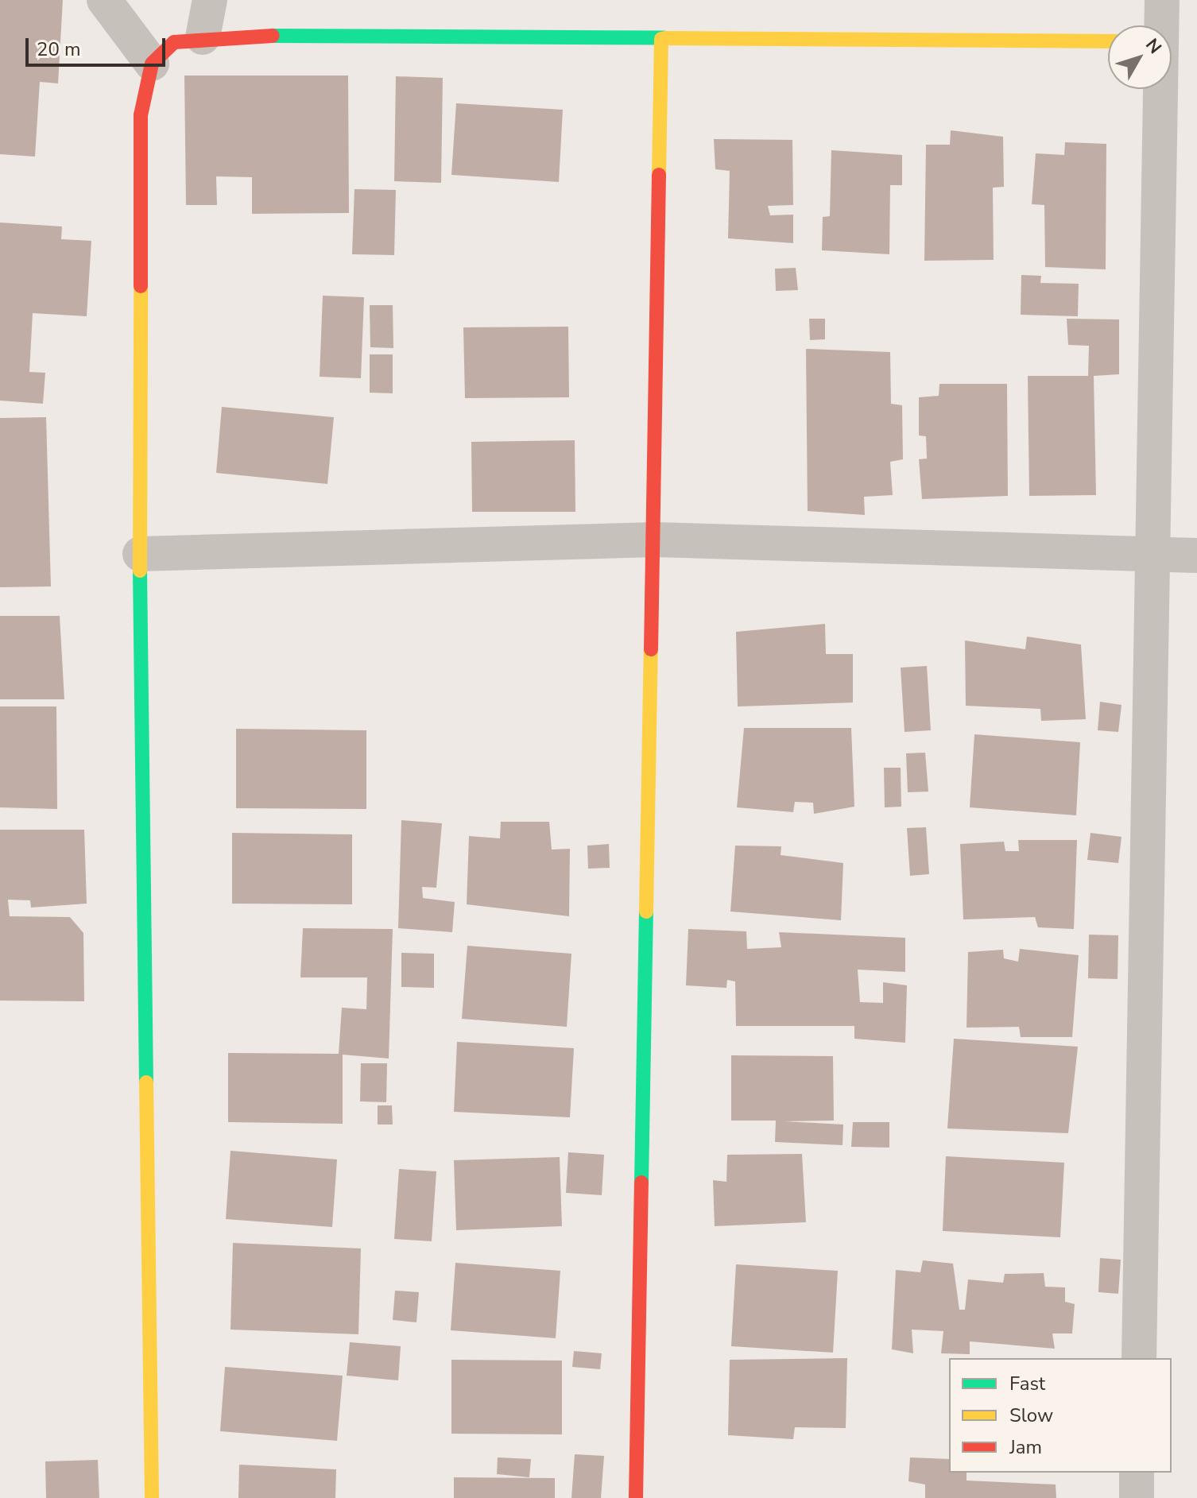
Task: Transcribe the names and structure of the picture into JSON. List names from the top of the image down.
{
  "legend": ["Fast", "Slow", "Jam"],
  "scale_bar": "20 m",
  "north": "top right"
}
